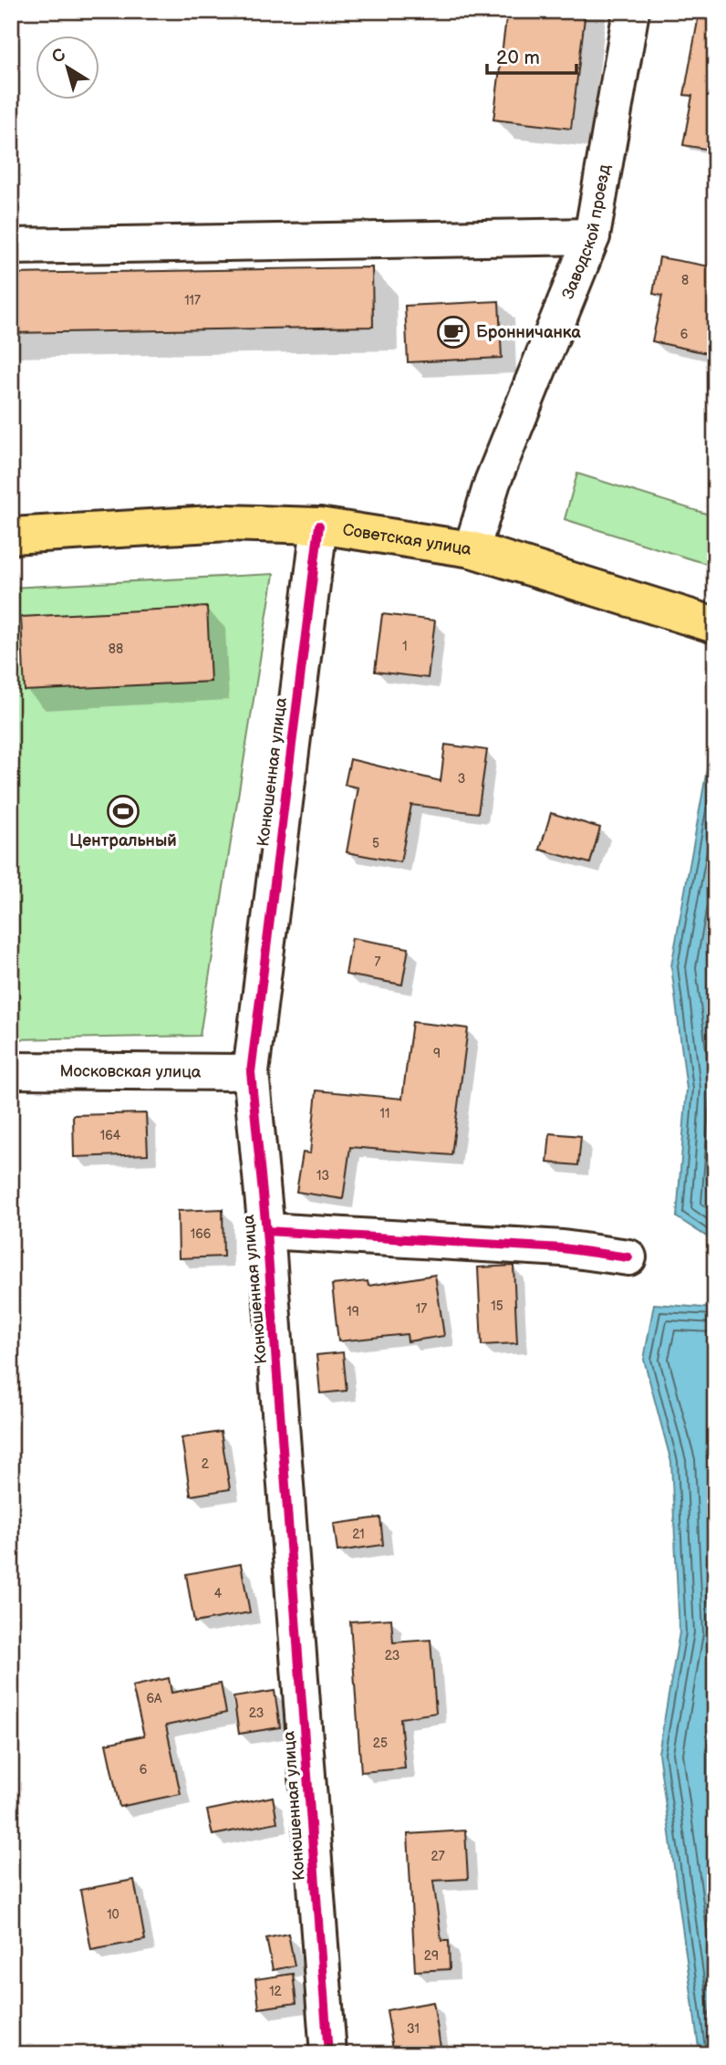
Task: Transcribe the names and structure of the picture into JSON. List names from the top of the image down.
{
  "streets": {
    "main road": ["Советская улица"],
    "street": ["Заводской проезд", "Конюшенная улица", "Московская улица"]
  },
  "crossings": [
    ["Заводской проезд", "Советская улица"],
    ["Советская улица", "Конюшенная улица"],
    ["Конюшенная улица", "Московская улица"]
  ],
  "places": {
    "cafe": ["Бронничанка"],
    "sports": ["Центральный"]
  },
  "house_numbers": [
    "8",
    "117",
    "6",
    "1",
    "88",
    "3",
    "5",
    "7",
    "9",
    "11",
    "164",
    "13",
    "166",
    "15",
    "17",
    "19",
    "2",
    "21",
    "4",
    "23",
    "6А",
    "23",
    "25",
    "6",
    "27",
    "10",
    "29",
    "12",
    "31"
  ],
  "scale_bar": "20 m",
  "north": "top left"
}
